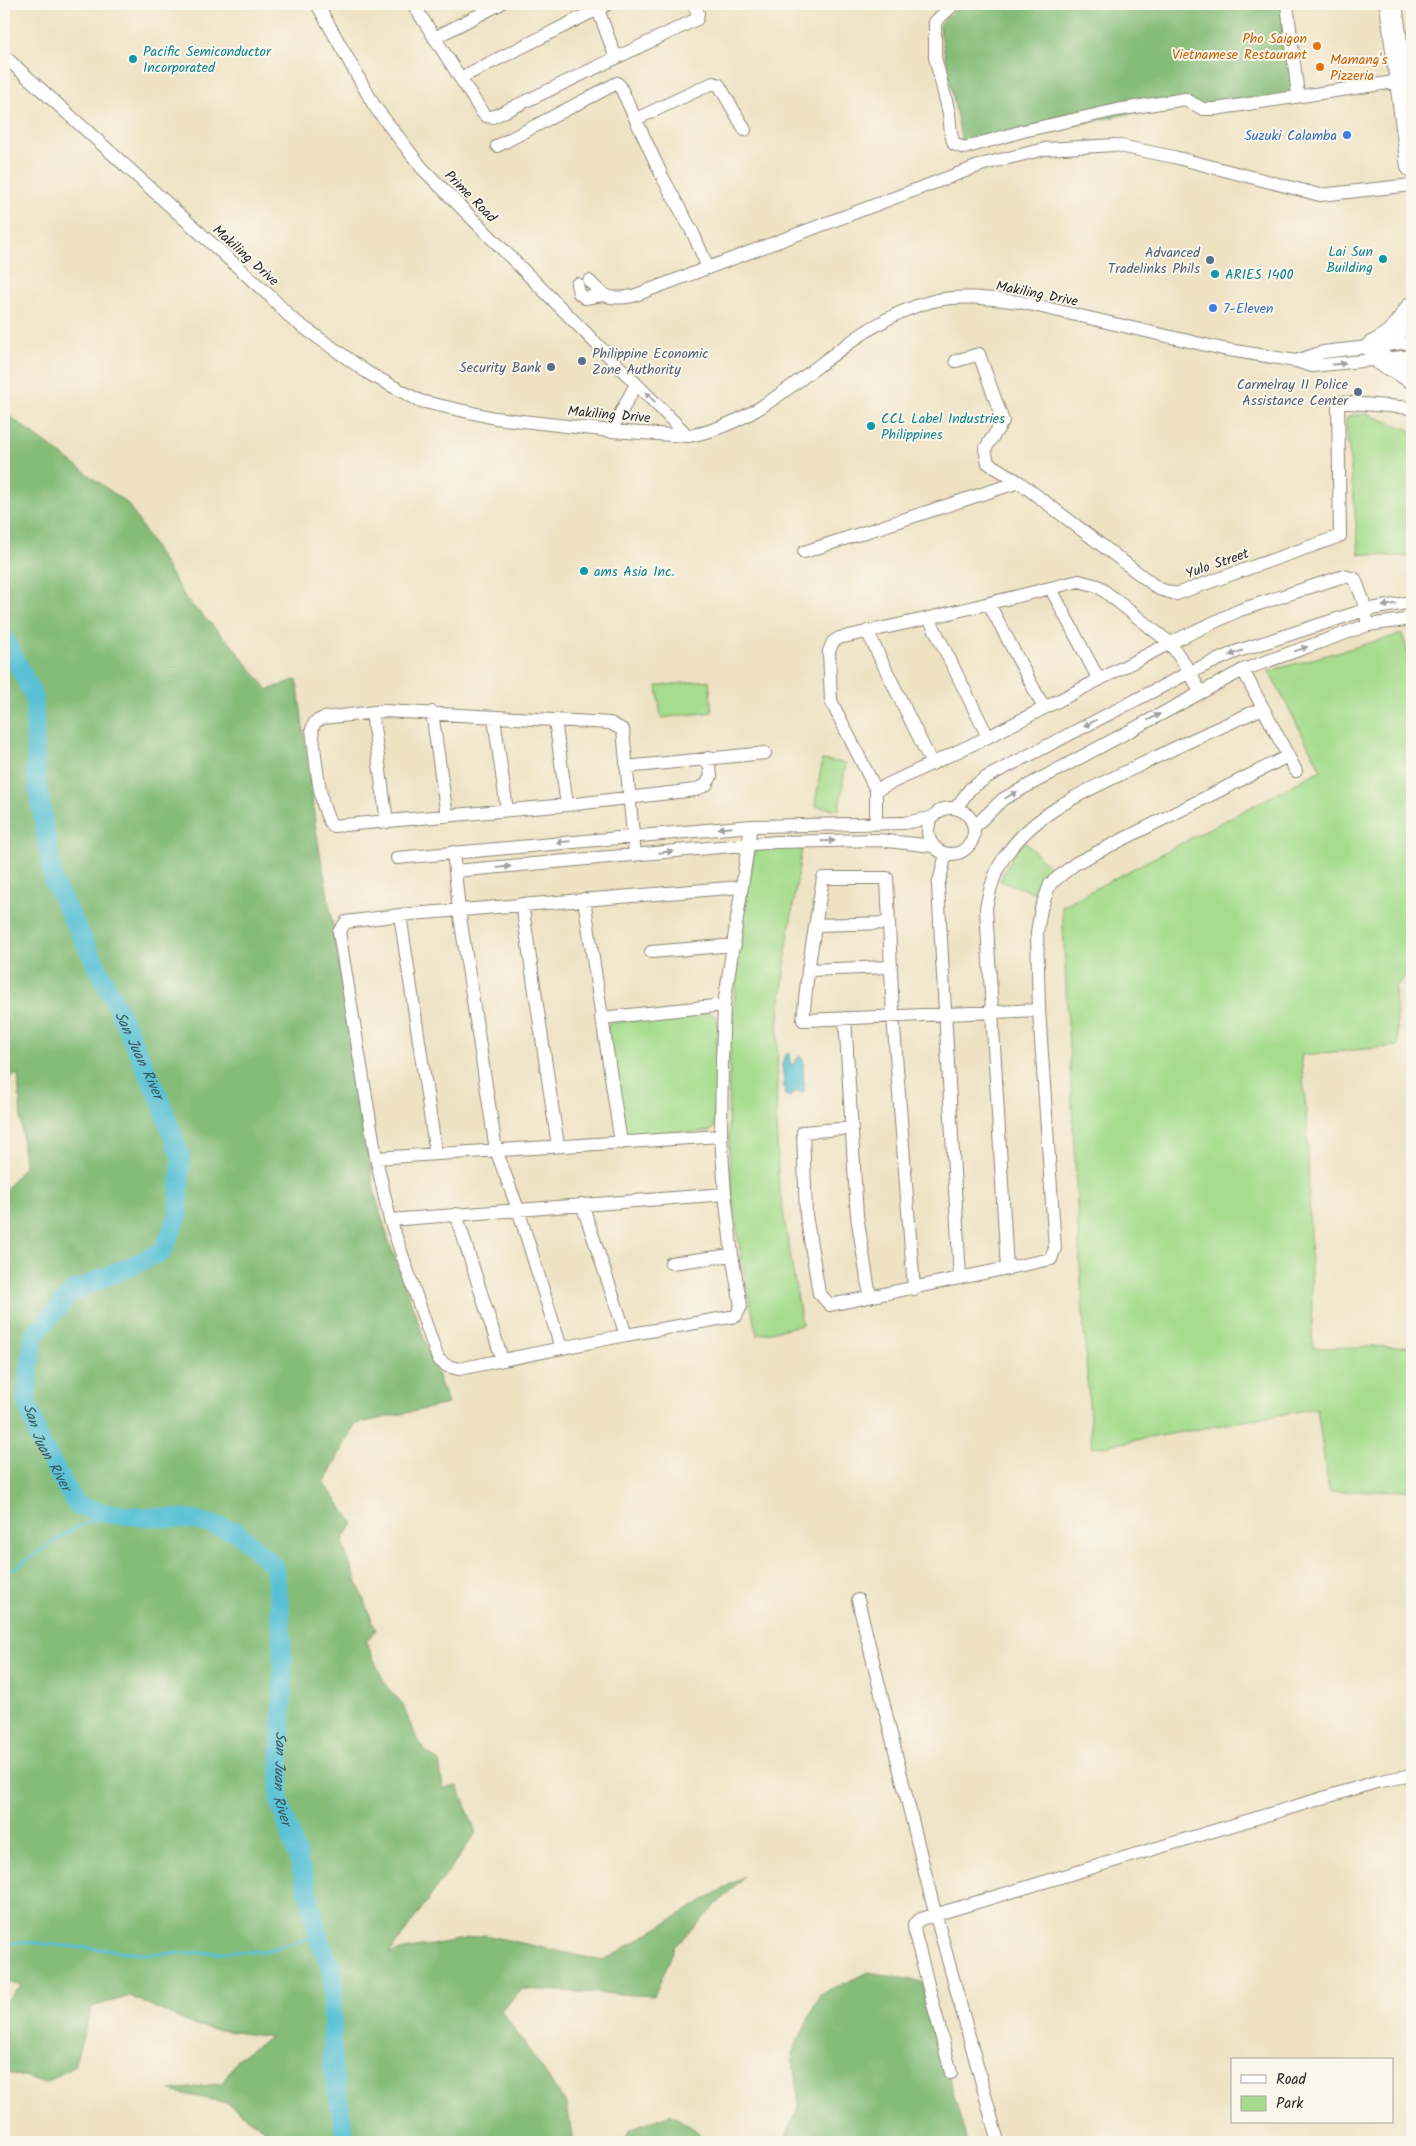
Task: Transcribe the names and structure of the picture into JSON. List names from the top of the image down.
{
  "streets": {
    "street": ["Prime Road", "Makiling Drive", "Yulo Street"]
  },
  "crossings": [
    ["Prime Road", "Makiling Drive"]
  ],
  "water": ["San Juan River"],
  "places": [
    "Pho Saigon Vietnamese Restaurant",
    "Pacific Semiconductor Incorporated",
    "Mamang's Pizzeria",
    "Suzuki Calamba",
    "Lai Sun Building",
    "Advanced Tradelinks Phils",
    "ARIES 1400",
    "7-Eleven",
    "Philippine Economic Zone Authority",
    "Security Bank",
    "Carmelray II Police Assistance Center",
    "CCL Label Industries Philippines",
    "ams Asia Inc."
  ],
  "legend": ["Road", "Park"]
}
